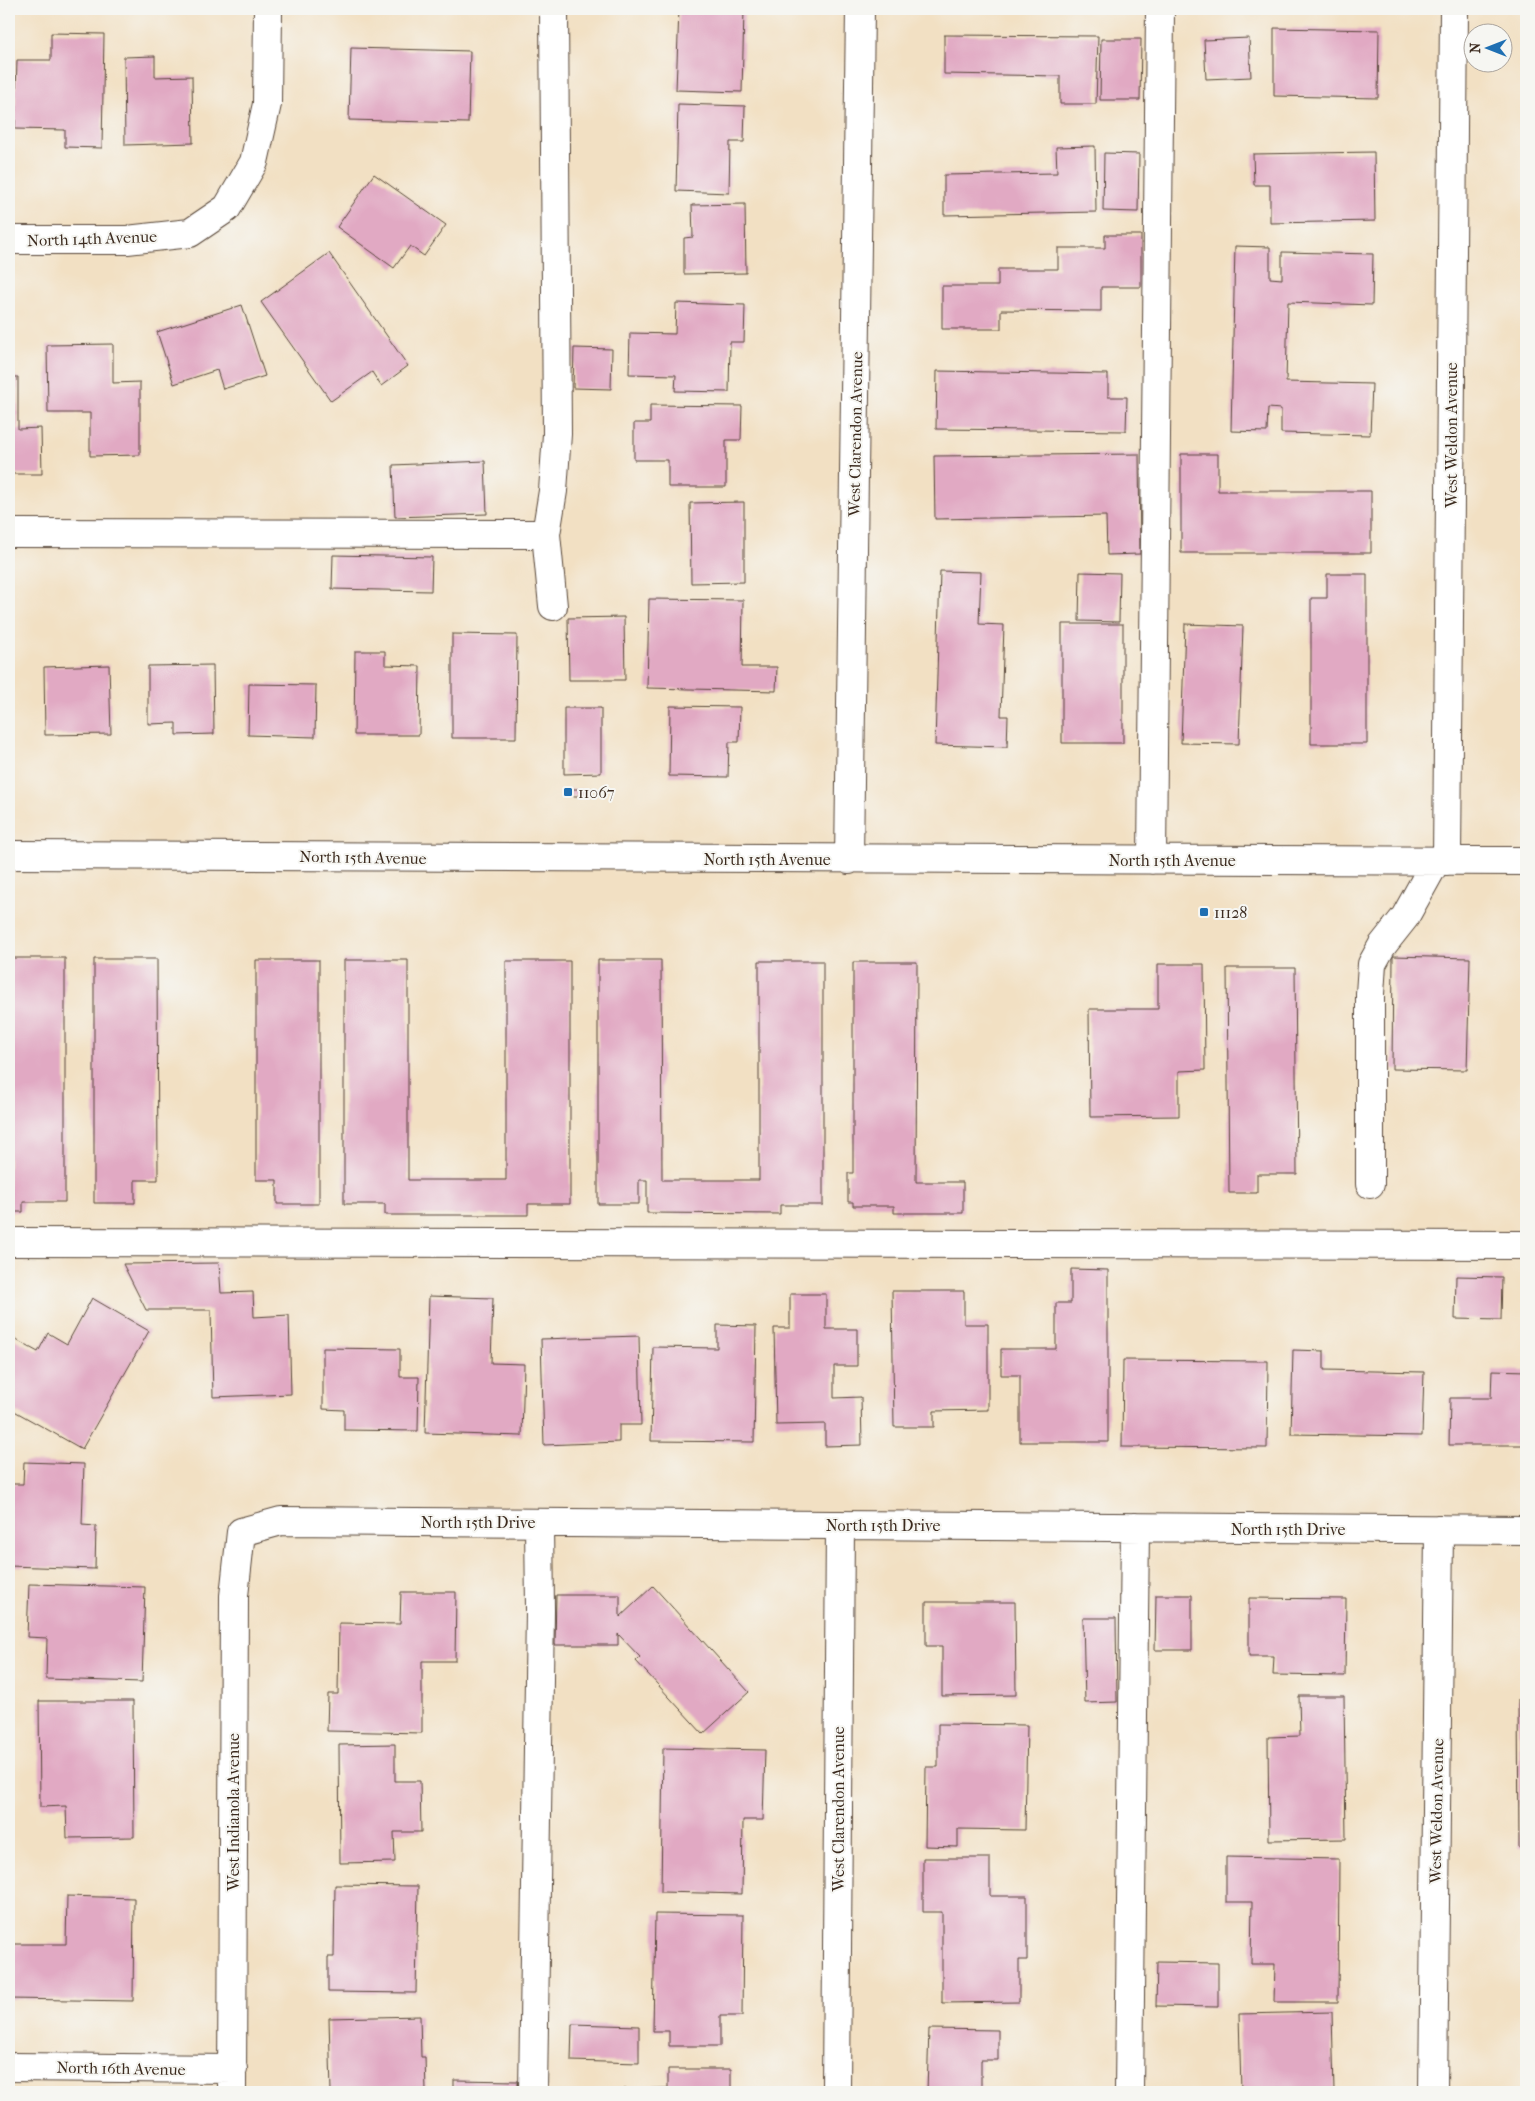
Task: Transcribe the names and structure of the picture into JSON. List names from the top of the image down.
{
  "streets": {
    "street": [
      "North 14th Avenue",
      "West Clarendon Avenue",
      "West Weldon Avenue",
      "North 15th Avenue",
      "North 15th Drive",
      "West Indianola Avenue",
      "North 16th Avenue"
    ]
  },
  "crossings": [
    ["West Clarendon Avenue", "North 15th Avenue"],
    ["West Clarendon Avenue", "North 15th Drive"],
    ["West Weldon Avenue", "North 15th Avenue"],
    ["West Weldon Avenue", "North 15th Drive"],
    ["North 15th Drive", "West Indianola Avenue"],
    ["West Indianola Avenue", "North 16th Avenue"]
  ],
  "places": {
    "transit": ["11067", "11128"]
  },
  "north": "left"
}
